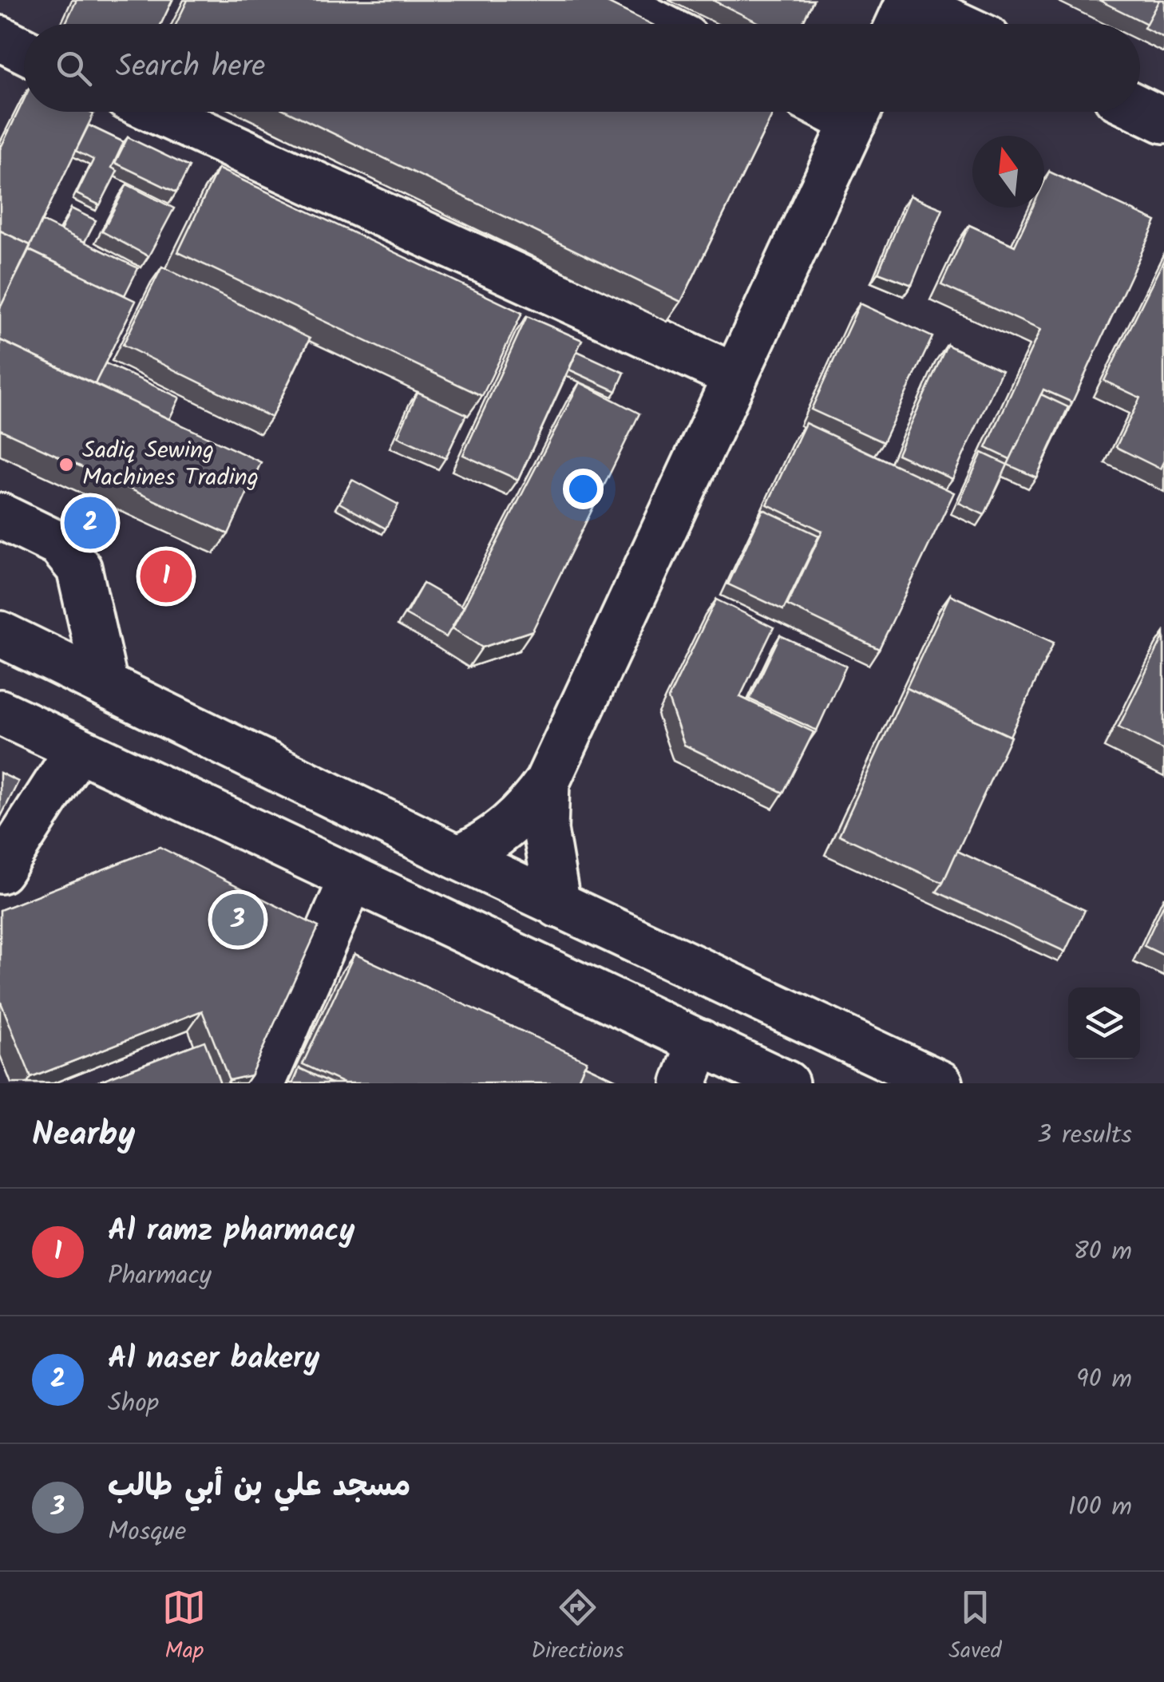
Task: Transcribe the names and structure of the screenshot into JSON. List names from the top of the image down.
{
  "places": ["Sadiq Sewing Machines Trading"],
  "north": "top",
  "page": {
    "search": "Search here",
    "pins": ["2", "1", "3"],
    "heading": ["Nearby", "3 results"],
    "list": [
      {
        "mark": "1",
        "name": "Al ramz pharmacy",
        "note": "Pharmacy",
        "value": "80 m"
      },
      {
        "mark": "2",
        "name": "Al naser bakery",
        "note": "Shop",
        "value": "90 m"
      },
      {
        "mark": "3",
        "name": "مسجد علي بن أبي طالب",
        "note": "Mosque",
        "value": "100 m"
      }
    ],
    "nav": ["Map", "Directions", "Saved"]
  }
}
